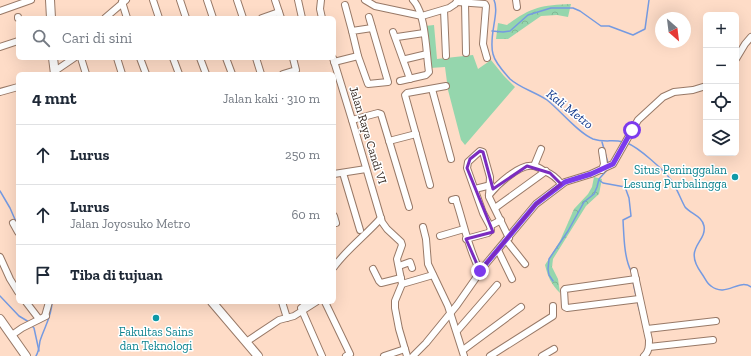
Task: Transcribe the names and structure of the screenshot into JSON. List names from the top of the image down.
{
  "streets": {
    "street": ["Jalan Raya Candi VI"]
  },
  "water": ["Kali Metro"],
  "places": ["Situs Peninggalan Lesung Purbalingga", "Fakultas Sains dan Teknologi"],
  "north": "bottom right",
  "page": {
    "map_buttons": ["+", "−"],
    "search": "Cari di sini",
    "heading": ["4 mnt", "Jalan kaki · 310 m"],
    "list": [
      ["Lurus", "250 m"],
      ["Lurus", "Jalan Joyosuko Metro", "60 m"],
      "Tiba di tujuan"
    ]
  }
}
